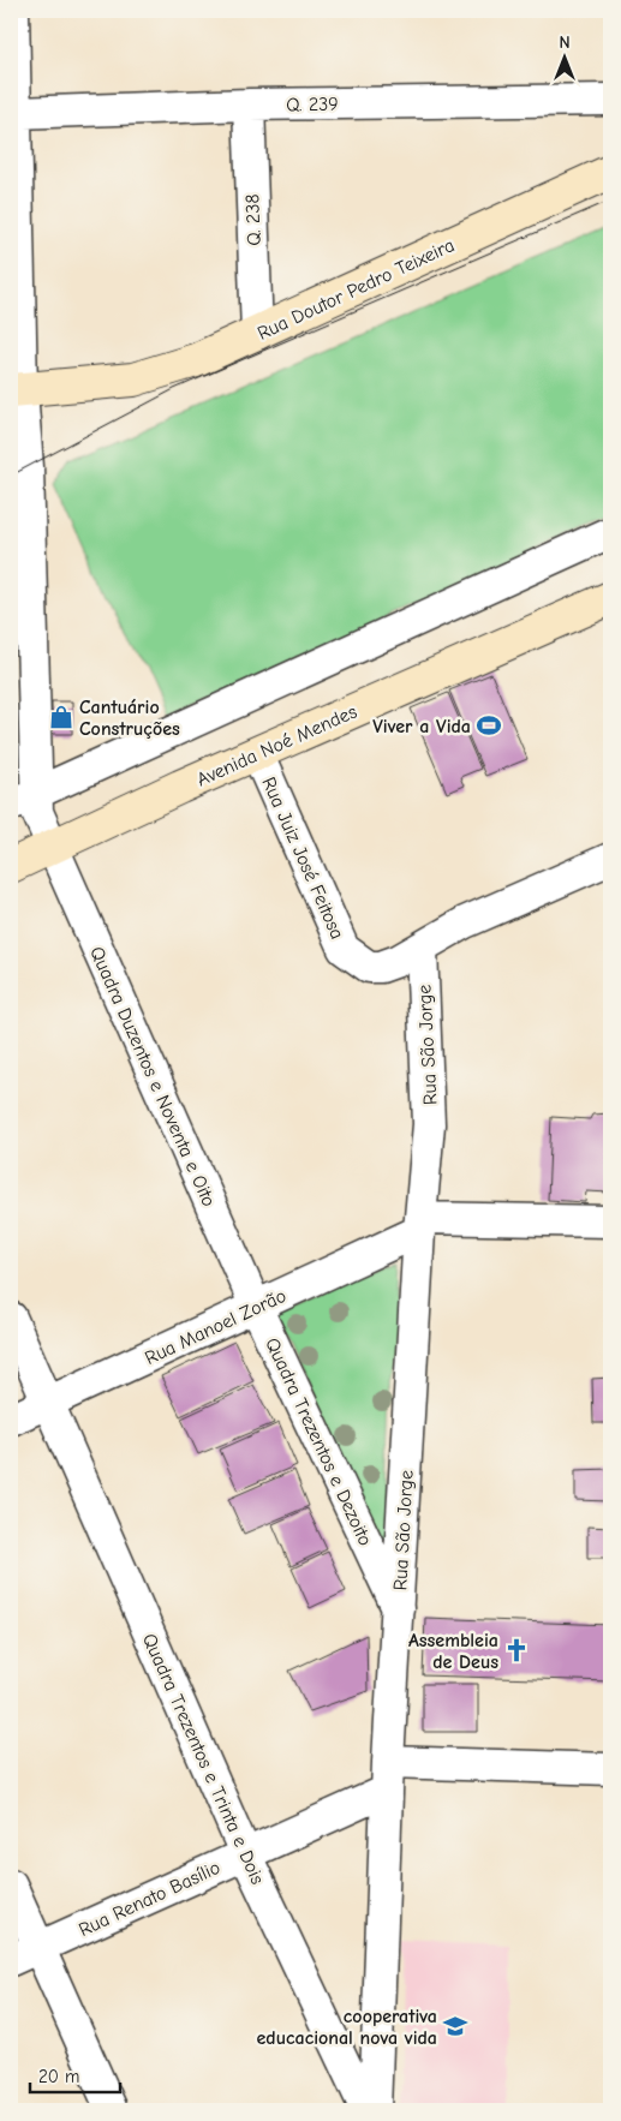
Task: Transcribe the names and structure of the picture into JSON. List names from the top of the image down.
{
  "streets": {
    "main road": ["Rua Doutor Pedro Teixeira", "Avenida Noé Mendes"],
    "street": [
      "Q. 239",
      "Q. 238",
      "Rua Juiz José Feitosa",
      "Rua São Jorge",
      "Quadra Duzentos e Noventa e Oito",
      "Rua Manoel Zorão",
      "Quadra Trezentos e Dezoito",
      "Quadra Trezentos e Trinta e Dois",
      "Rua Renato Basílio"
    ]
  },
  "crossings": [
    ["Q. 239", "Q. 238"],
    ["Q. 239", "Quadra Duzentos e Noventa e Oito"],
    ["Q. 238", "Rua Doutor Pedro Teixeira"],
    ["Rua Doutor Pedro Teixeira", "Quadra Duzentos e Noventa e Oito"],
    ["Avenida Noé Mendes", "Rua Juiz José Feitosa"],
    ["Avenida Noé Mendes", "Quadra Duzentos e Noventa e Oito"],
    ["Rua Juiz José Feitosa", "Rua São Jorge"],
    ["Rua São Jorge", "Rua Manoel Zorão"],
    ["Rua São Jorge", "Quadra Trezentos e Dezoito"],
    ["Rua São Jorge", "Rua Renato Basílio"],
    ["Quadra Duzentos e Noventa e Oito", "Rua Manoel Zorão"],
    ["Quadra Duzentos e Noventa e Oito", "Quadra Trezentos e Dezoito"],
    ["Rua Manoel Zorão", "Quadra Trezentos e Dezoito"],
    ["Rua Manoel Zorão", "Quadra Trezentos e Trinta e Dois"],
    ["Quadra Trezentos e Trinta e Dois", "Rua Renato Basílio"]
  ],
  "places": {
    "shop": ["Cantuário Construções"],
    "sports": ["Viver a Vida"],
    "church": ["Assembleia de Deus"],
    "school or university": ["cooperativa educacional nova vida"]
  },
  "scale_bar": "20 m",
  "north": "top"
}
